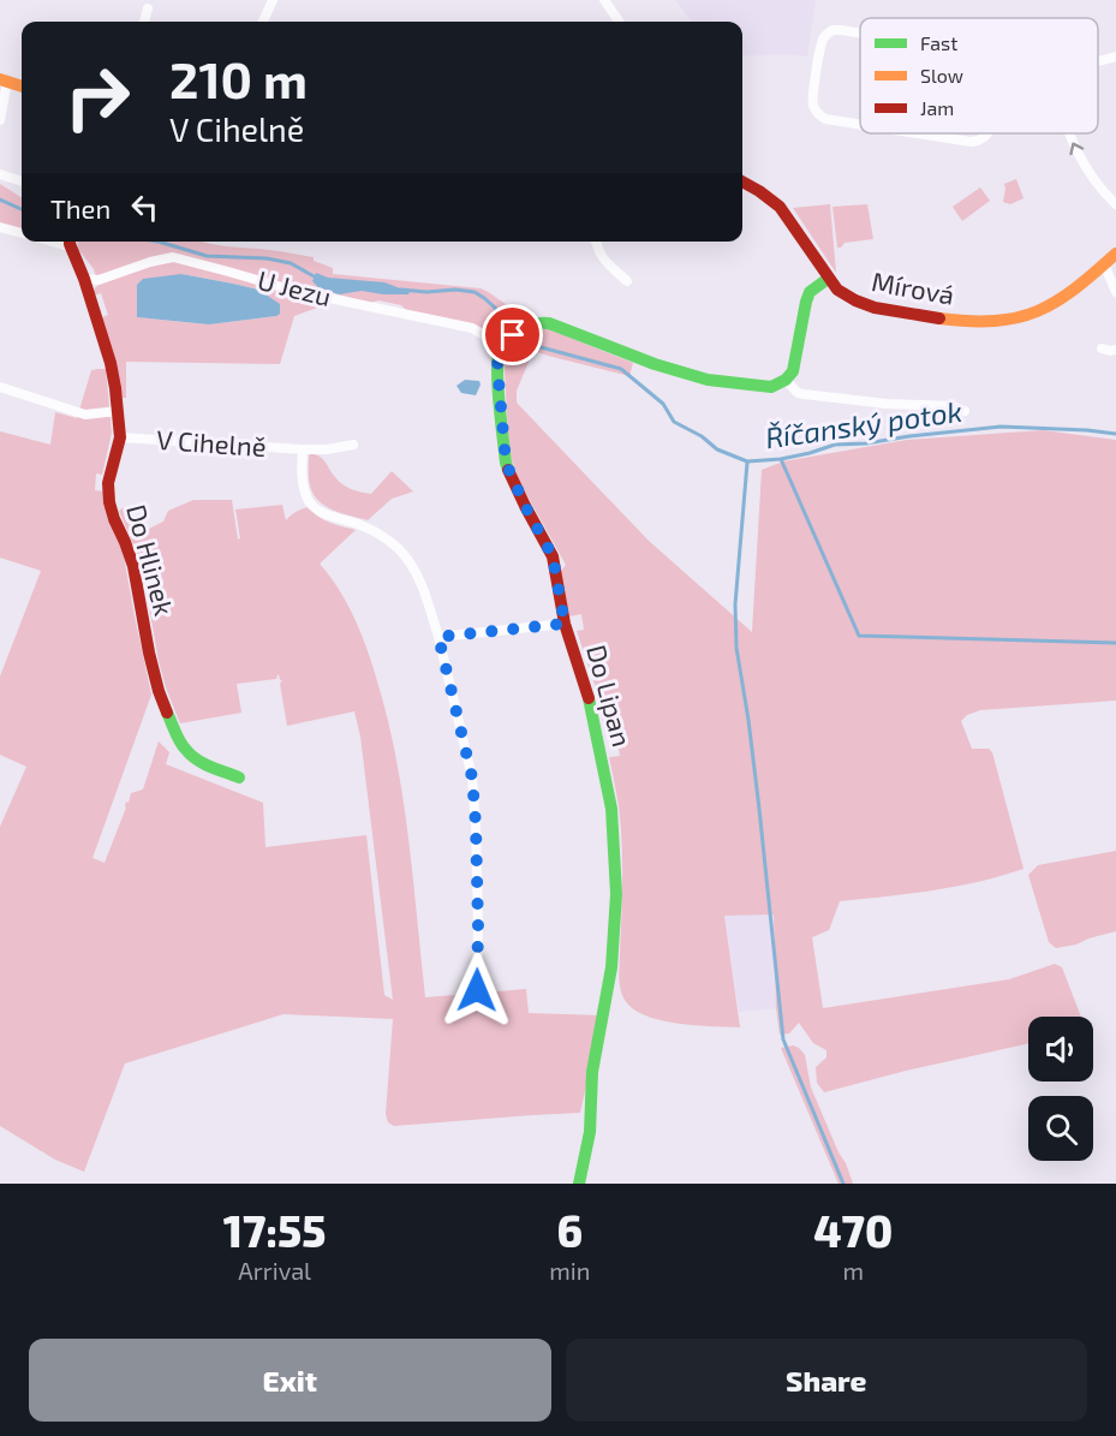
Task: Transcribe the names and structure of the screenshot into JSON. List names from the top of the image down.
{
  "streets": {
    "street": [
      "U Jezu",
      "Mírová",
      "V Cihelně",
      "Do Hlinek",
      "Do Lipan"
    ]
  },
  "crossings": [
    ["U Jezu", "Do Hlinek"],
    ["U Jezu", "Do Lipan"],
    ["V Cihelně", "Do Hlinek"]
  ],
  "water": ["Říčanský potok"],
  "legend": ["Fast", "Slow", "Jam"],
  "page": {
    "turn": ["210 m", "V Cihelně"],
    "then": "Then",
    "eta": [
      "17:55",
      "Arrival",
      "6",
      "min",
      "470",
      "m"
    ],
    "buttons": ["Exit", "Share"]
  }
}
